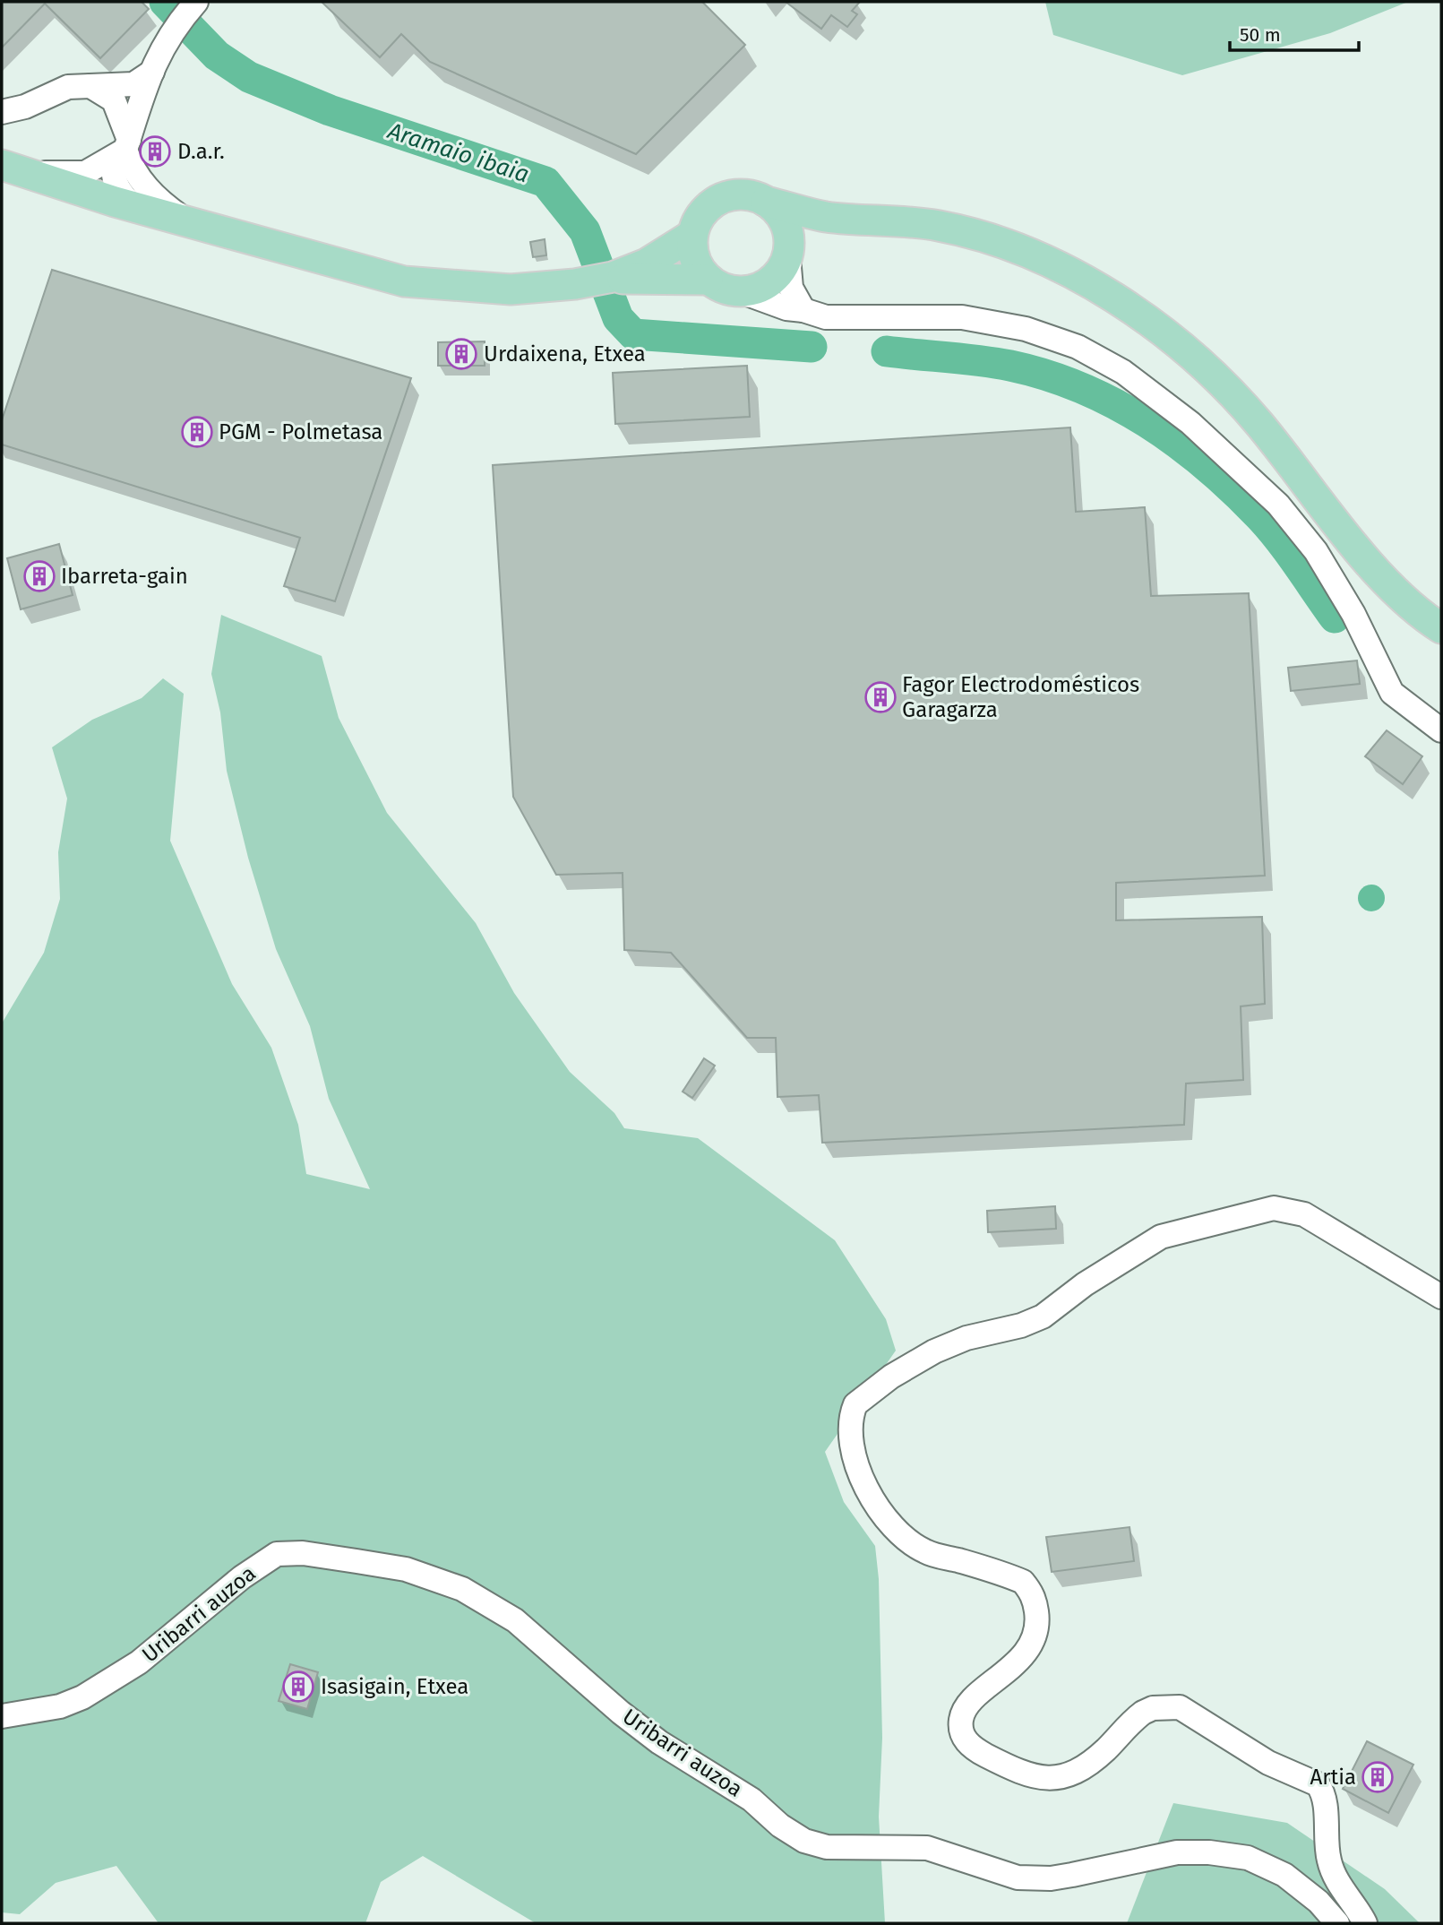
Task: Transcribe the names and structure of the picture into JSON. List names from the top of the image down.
{
  "streets": {
    "street": ["Uribarri auzoa"]
  },
  "water": ["Aramaio ibaia"],
  "places": {
    "building": [
      "D.a.r.",
      "Urdaixena, Etxea",
      "PGM - Polmetasa",
      "Ibarreta-gain",
      "Fagor Electrodomésticos Garagarza",
      "Isasigain, Etxea",
      "Artia"
    ]
  },
  "scale_bar": "50 m"
}
